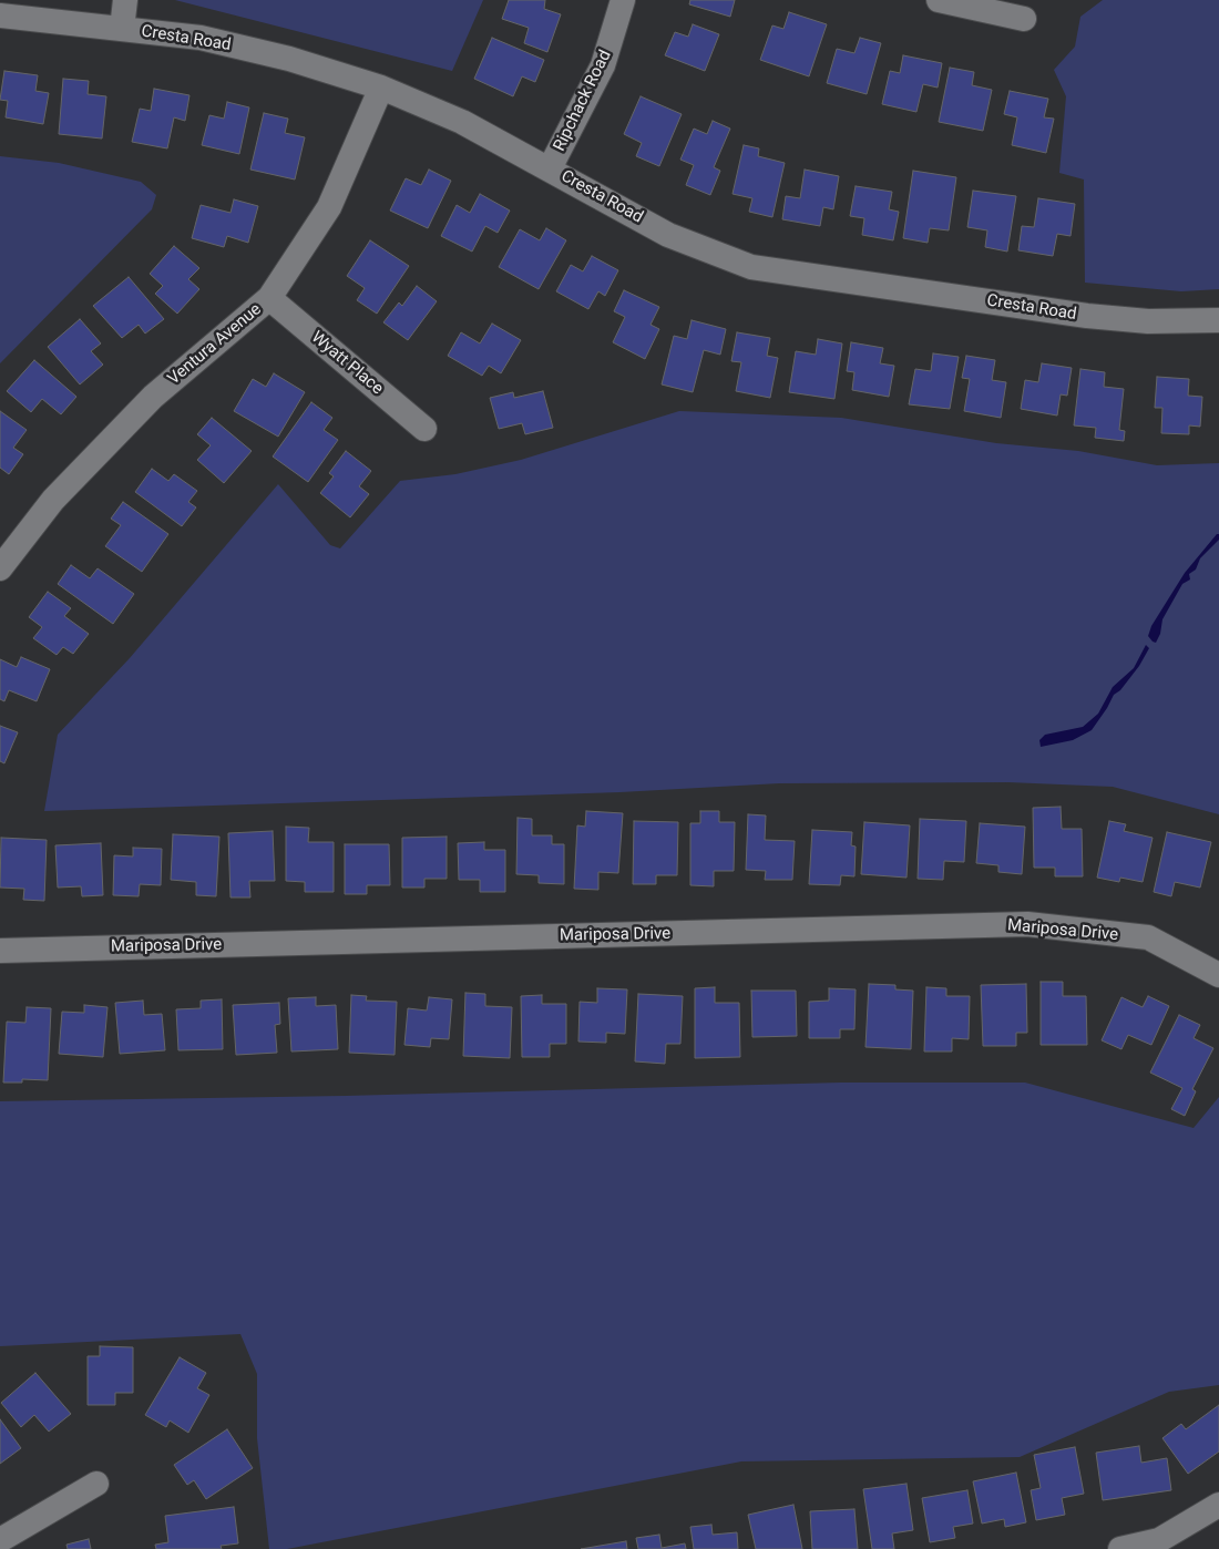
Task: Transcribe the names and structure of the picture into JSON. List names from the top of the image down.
{
  "streets": {
    "street": [
      "Cresta Road",
      "Ripchack Road",
      "Ventura Avenue",
      "Wyatt Place",
      "Mariposa Drive"
    ]
  },
  "crossings": [
    ["Cresta Road", "Ripchack Road"],
    ["Cresta Road", "Ventura Avenue"],
    ["Ventura Avenue", "Wyatt Place"]
  ]
}
